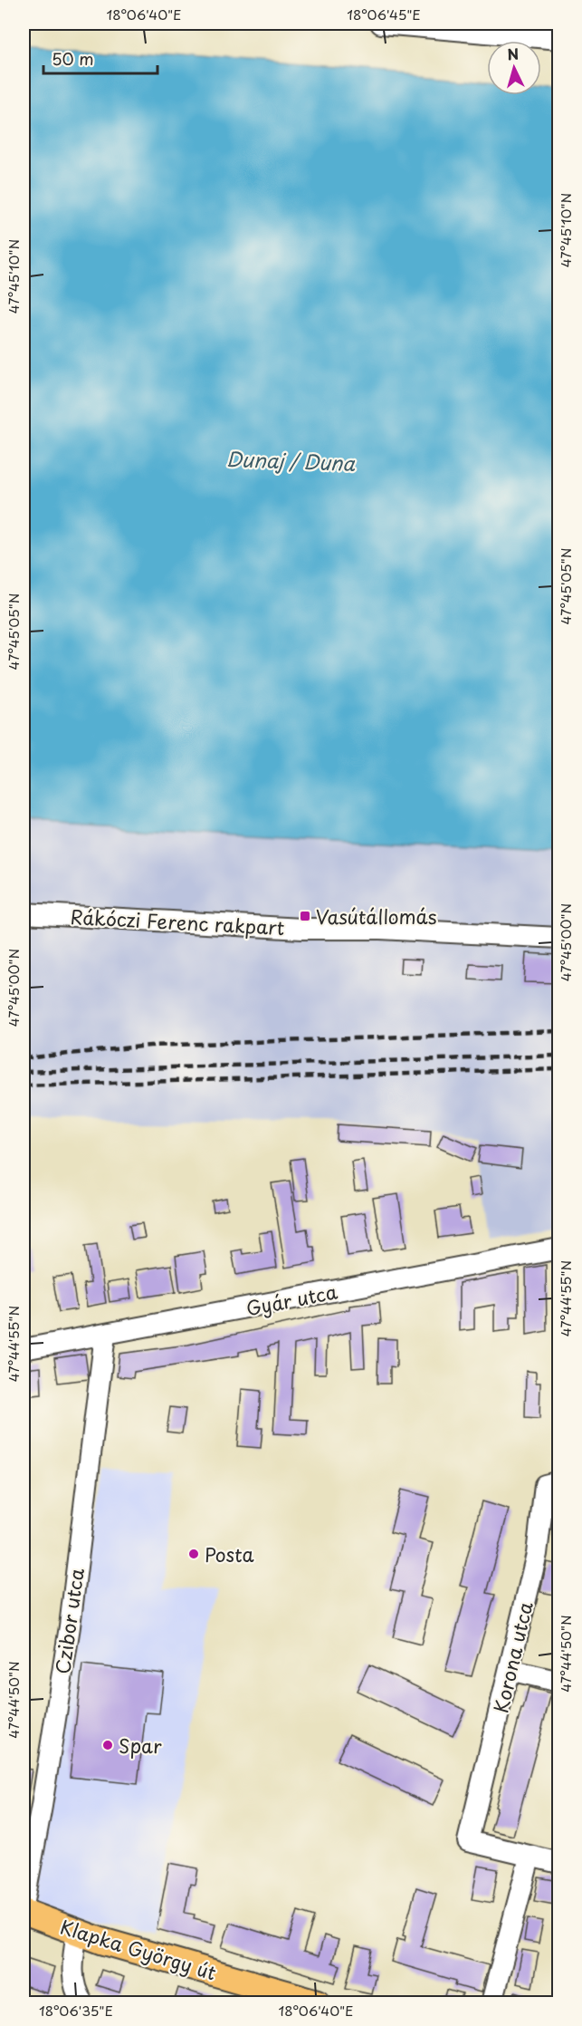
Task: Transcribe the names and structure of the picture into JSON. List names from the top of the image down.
{
  "streets": {
    "main road": ["Klapka György út"],
    "street": [
      "Rákóczi Ferenc rakpart",
      "Gyár utca",
      "Czibor utca",
      "Korona utca"
    ]
  },
  "crossings": [
    ["Gyár utca", "Czibor utca"]
  ],
  "water": ["Dunaj / Duna"],
  "places": {
    "transit": ["Vasútállomás"],
    "other": ["Posta", "Spar"]
  },
  "scale_bar": "50 m",
  "north": "top",
  "coordinates": [
    "18°06'40\"E",
    "18°06'45\"E",
    "47°45'10\"N",
    "47°45'05\"N",
    "47°45'00\"N",
    "47°44'55\"N",
    "47°44'50\"N",
    "18°06'35\"E"
  ]
}
